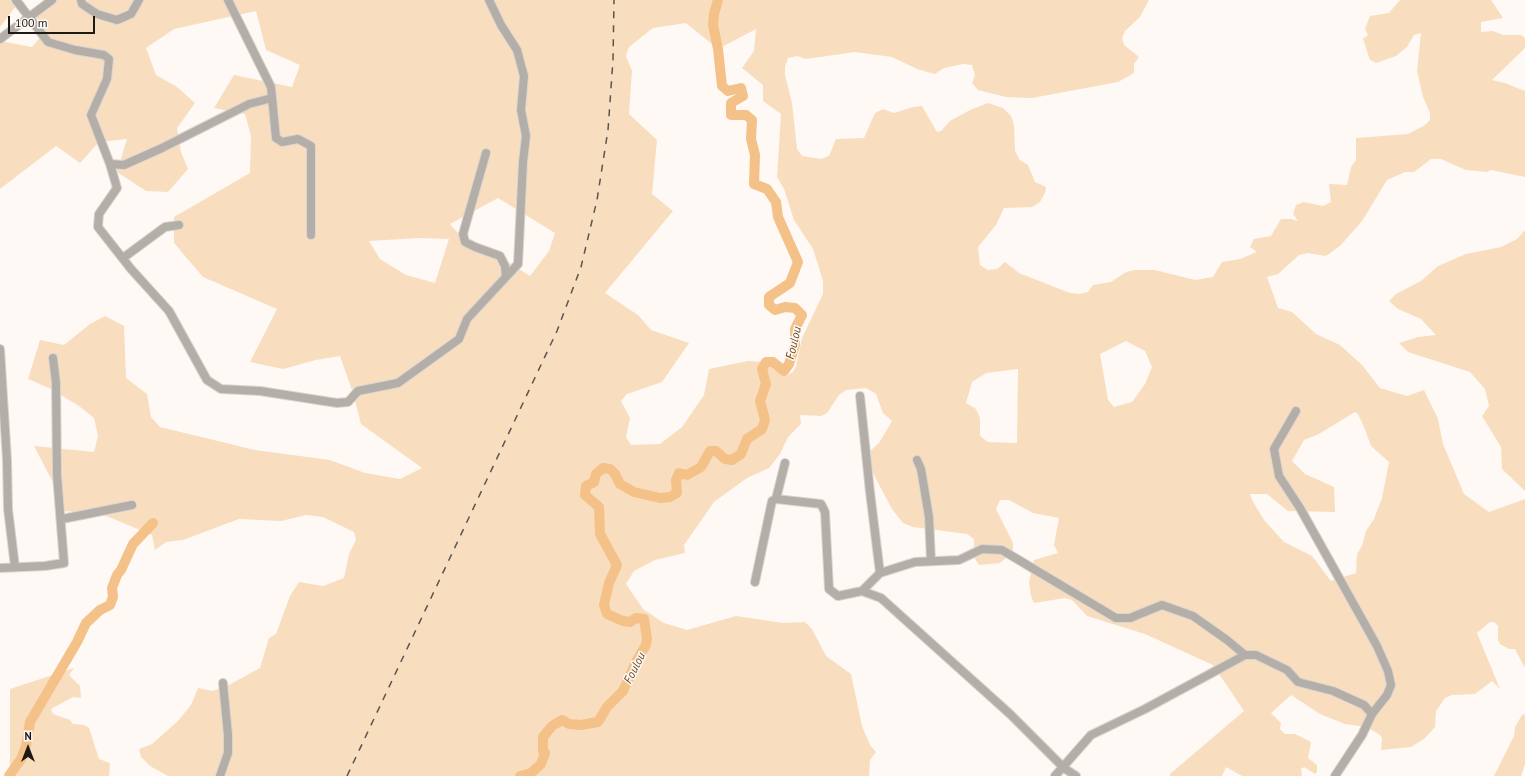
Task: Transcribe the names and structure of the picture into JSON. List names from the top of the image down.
{
  "water": ["Foulou"],
  "scale_bar": "100 m",
  "north": "top"
}
